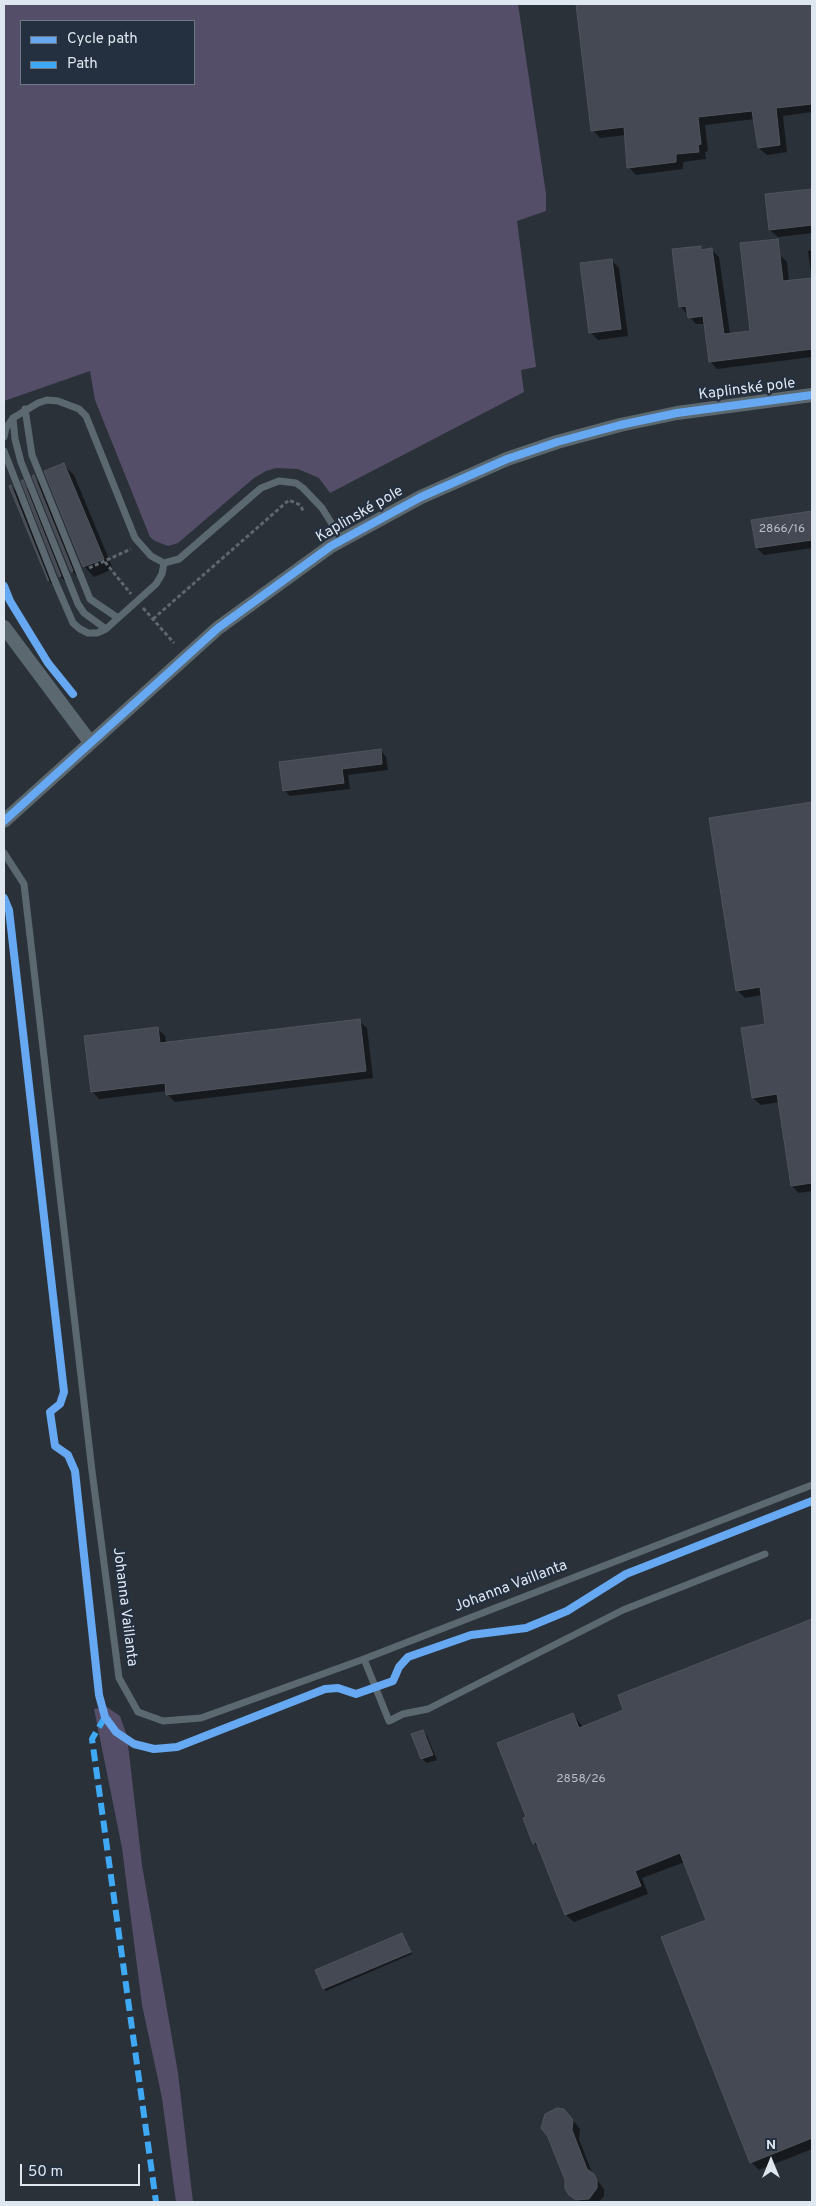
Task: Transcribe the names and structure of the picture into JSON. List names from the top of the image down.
{
  "streets": {
    "street": ["Kaplinské pole"],
    "lane": ["Johanna Vaillanta"]
  },
  "house_numbers": ["2866/16", "2858/26"],
  "legend": ["Cycle path", "Path"],
  "scale_bar": "50 m",
  "north": "top"
}
